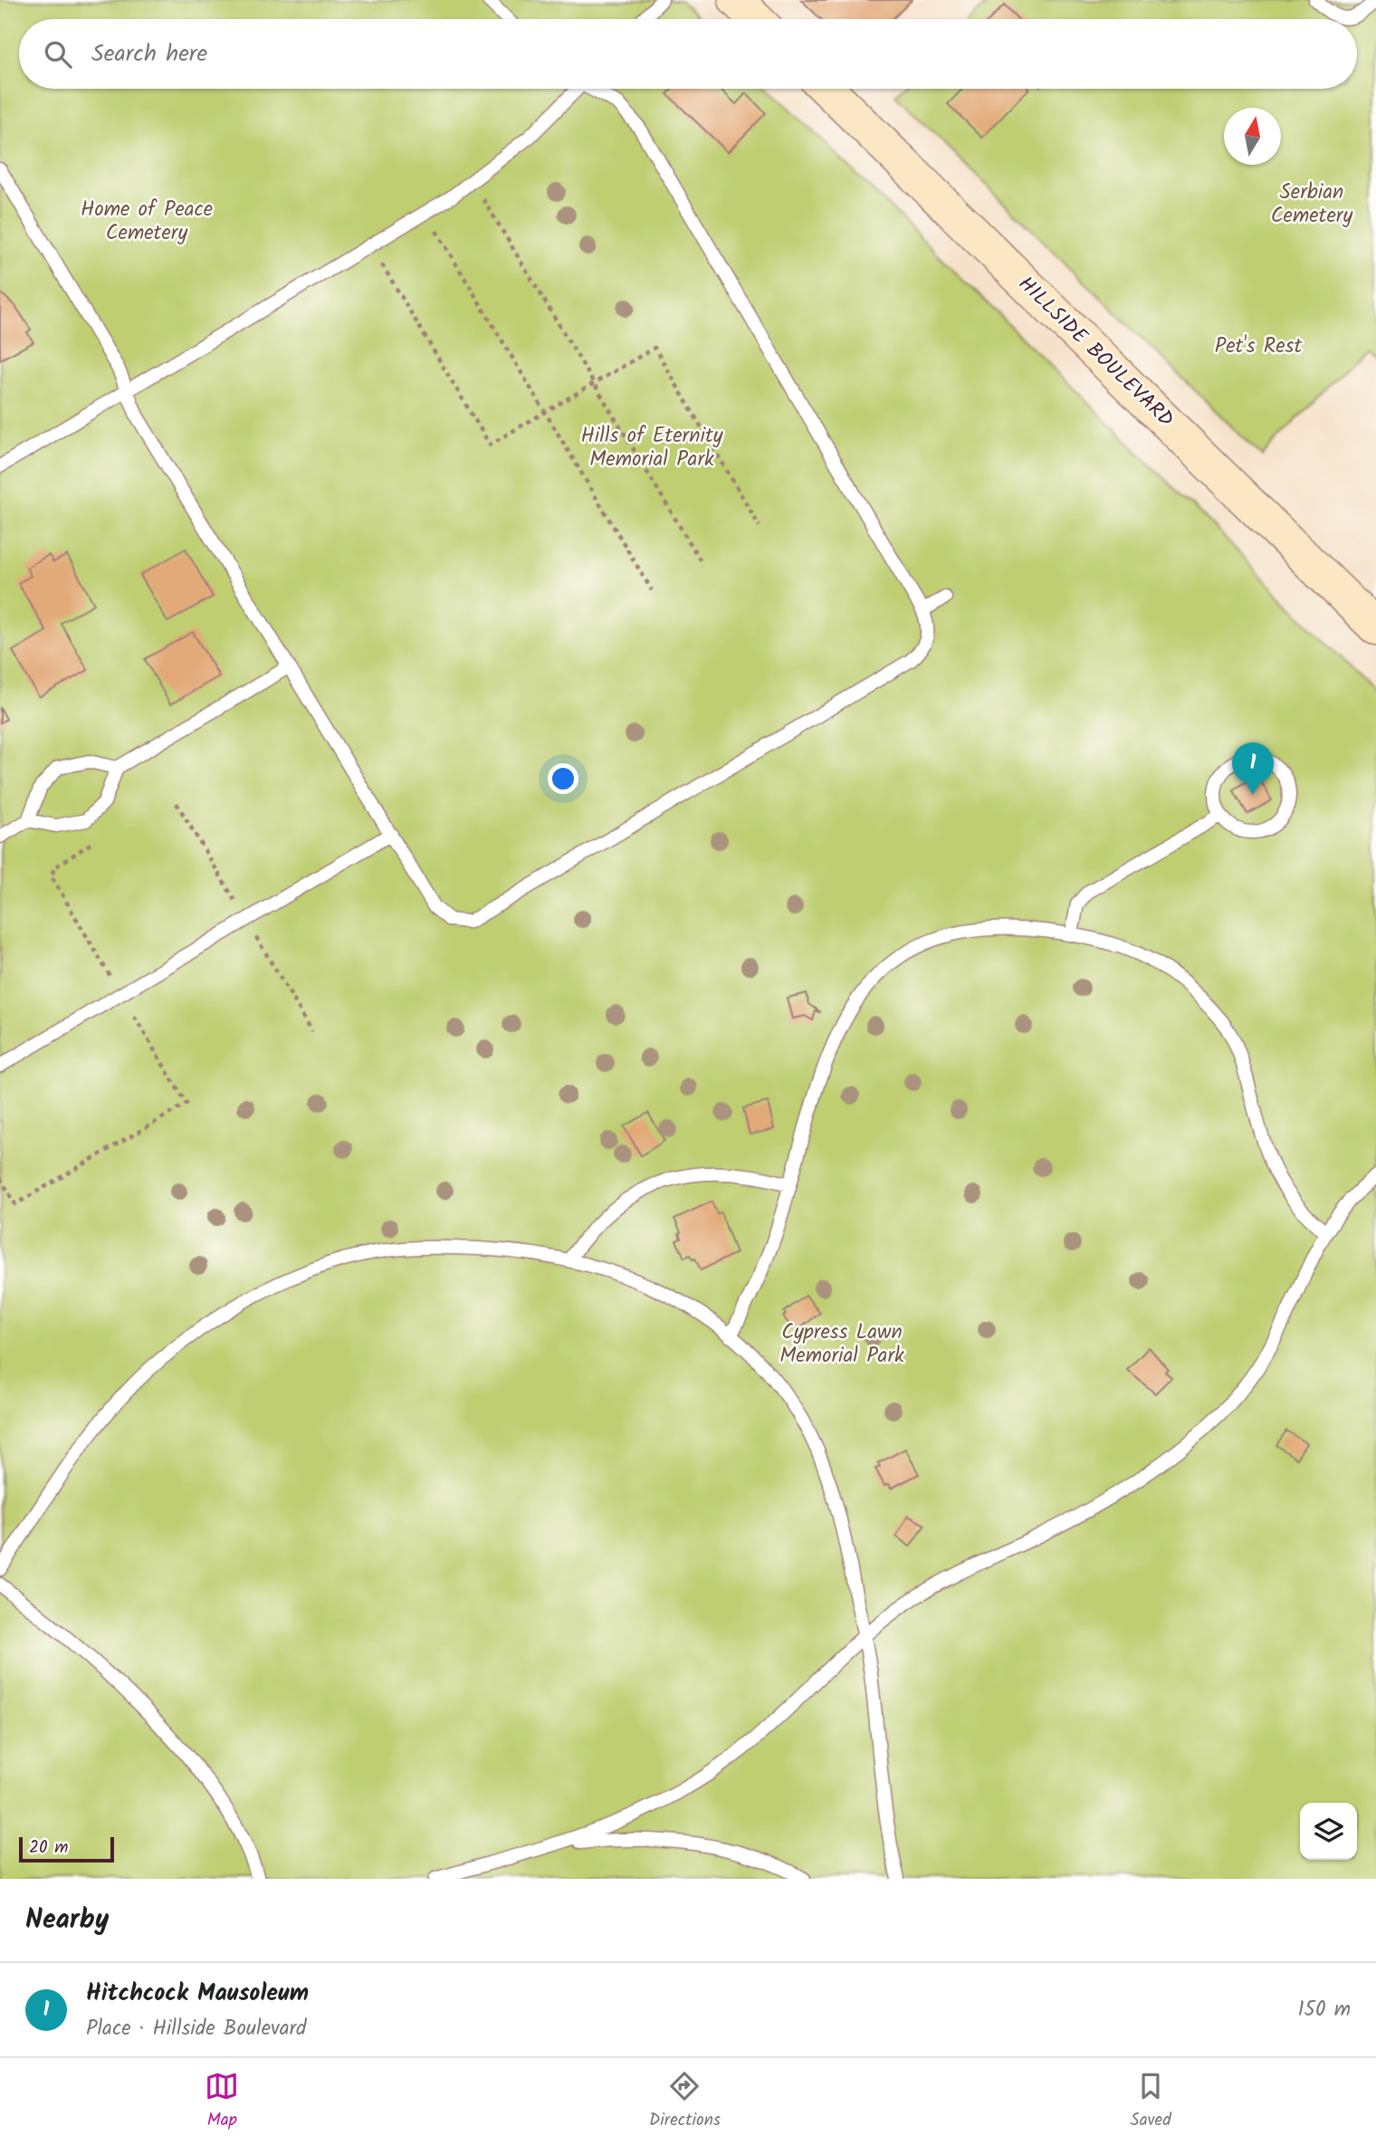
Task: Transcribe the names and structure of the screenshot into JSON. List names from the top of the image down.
{
  "streets": {
    "main road": ["HILLSIDE BOULEVARD"]
  },
  "parks": [
    "Serbian Cemetery",
    "Home of Peace Cemetery",
    "Pet's Rest",
    "Hills of Eternity Memorial Park",
    "Cypress Lawn Memorial Park"
  ],
  "scale_bar": "20 m",
  "north": "top",
  "page": {
    "search": "Search here",
    "pins": "1",
    "scale": "20 m",
    "heading": "Nearby",
    "list": [
      {
        "mark": "1",
        "name": "Hitchcock Mausoleum",
        "note": "Place · Hillside Boulevard",
        "value": "150 m"
      }
    ],
    "nav": ["Map", "Directions", "Saved"]
  }
}
